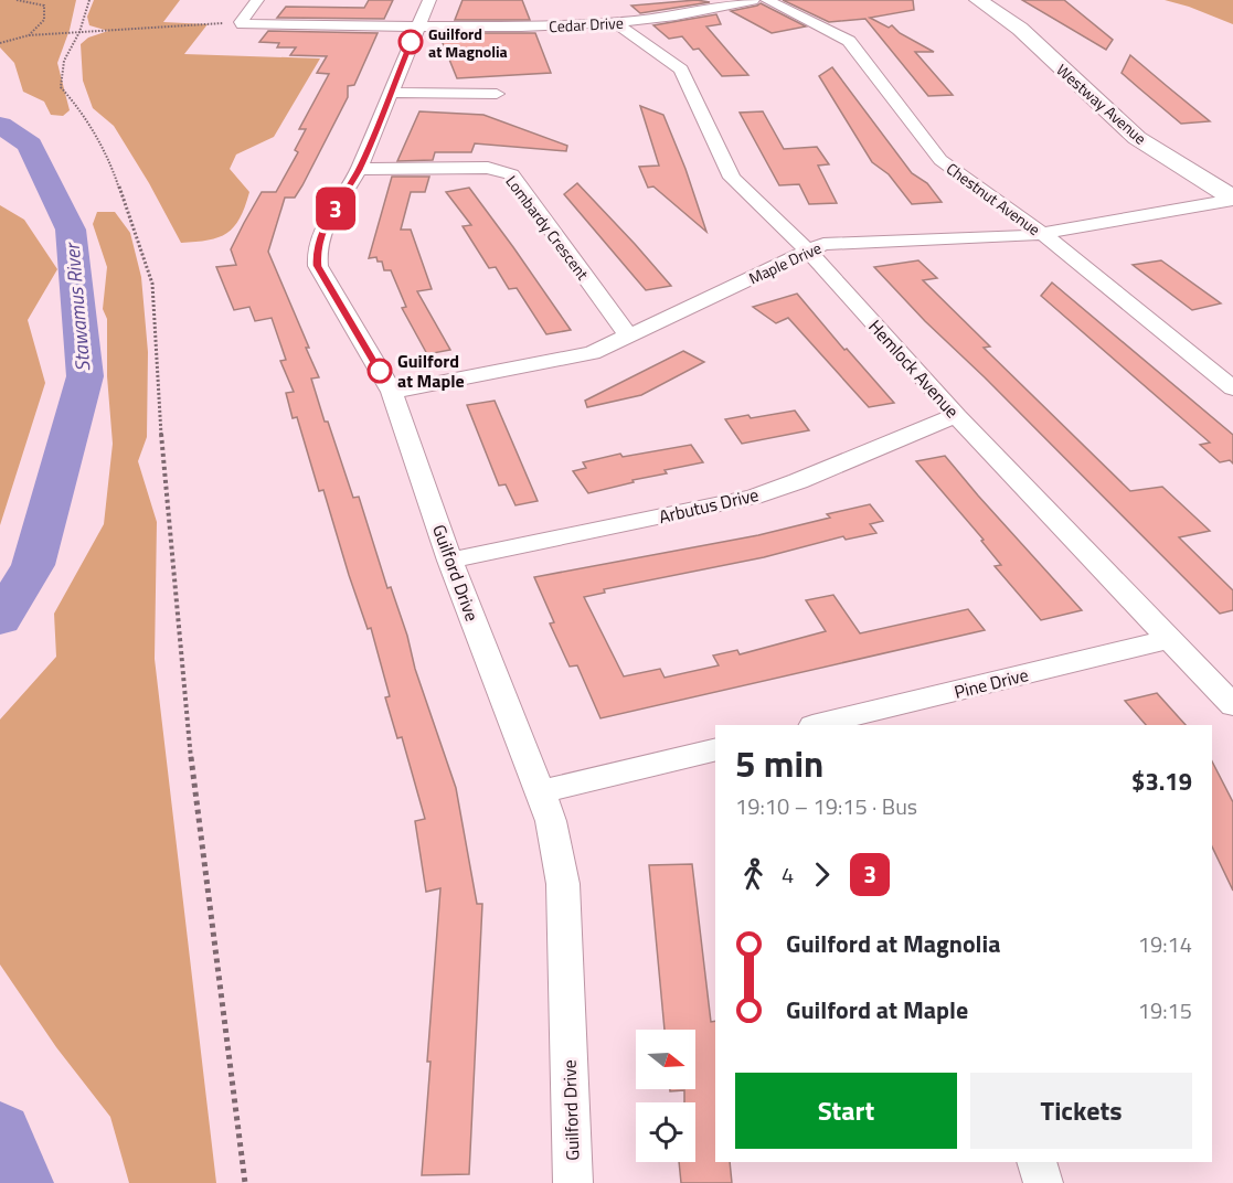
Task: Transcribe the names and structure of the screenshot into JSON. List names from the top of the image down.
{
  "streets": {
    "street": [
      "Cedar Drive",
      "Westway Avenue",
      "Chestnut Avenue",
      "Lombardy Crescent",
      "Maple Drive",
      "Hemlock Avenue",
      "Arbutus Drive",
      "Guilford Drive",
      "Pine Drive"
    ]
  },
  "crossings": [
    ["Cedar Drive", "Hemlock Avenue"],
    ["Cedar Drive", "Guilford Drive"],
    ["Westway Avenue", "Maple Drive"],
    ["Chestnut Avenue", "Maple Drive"],
    ["Lombardy Crescent", "Maple Drive"],
    ["Lombardy Crescent", "Guilford Drive"],
    ["Maple Drive", "Hemlock Avenue"],
    ["Maple Drive", "Guilford Drive"],
    ["Hemlock Avenue", "Arbutus Drive"],
    ["Hemlock Avenue", "Pine Drive"],
    ["Arbutus Drive", "Guilford Drive"]
  ],
  "water": ["Stawamus River"],
  "places": ["Guilford at Magnolia", "Guilford at Maple"],
  "lines": ["bus line 3"],
  "north": "right",
  "page": {
    "on_map": "3",
    "heading": ["5 min", "19:10 – 19:15 · Bus", "$3.19"],
    "legs": ["4", "3"],
    "list": [
      {
        "name": "Guilford at Magnolia",
        "value": "19:14"
      },
      {
        "name": "Guilford at Maple",
        "value": "19:15"
      }
    ],
    "buttons": ["Start", "Tickets"]
  }
}
